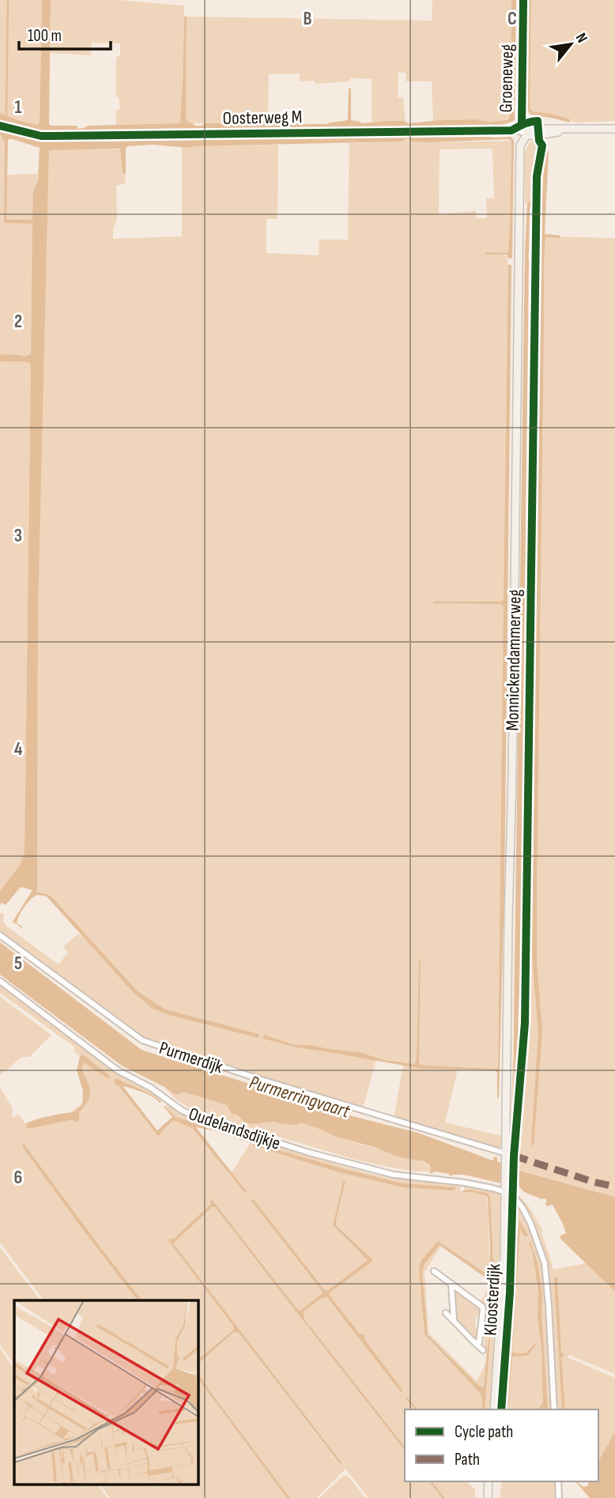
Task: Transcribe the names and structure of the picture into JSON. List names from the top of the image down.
{
  "streets": {
    "street": [
      "Oosterweg M",
      "Monnickendammerweg",
      "Purmerdijk",
      "Oudelandsdijkje",
      "Kloosterdijk"
    ],
    "cycle path": ["Groeneweg"]
  },
  "crossings": [
    ["Oosterweg M", "Monnickendammerweg"],
    ["Monnickendammerweg", "Purmerdijk"],
    ["Monnickendammerweg", "Oudelandsdijkje"],
    ["Monnickendammerweg", "Kloosterdijk"],
    ["Oudelandsdijkje", "Kloosterdijk"]
  ],
  "water": ["Purmerringvaart"],
  "legend": ["Cycle path", "Path"],
  "scale_bar": "100 m",
  "north": "top right",
  "grid": {
    "columns": ["B", "C"],
    "rows": [
      "1",
      "2",
      "3",
      "4",
      "5",
      "6"
    ]
  }
}
